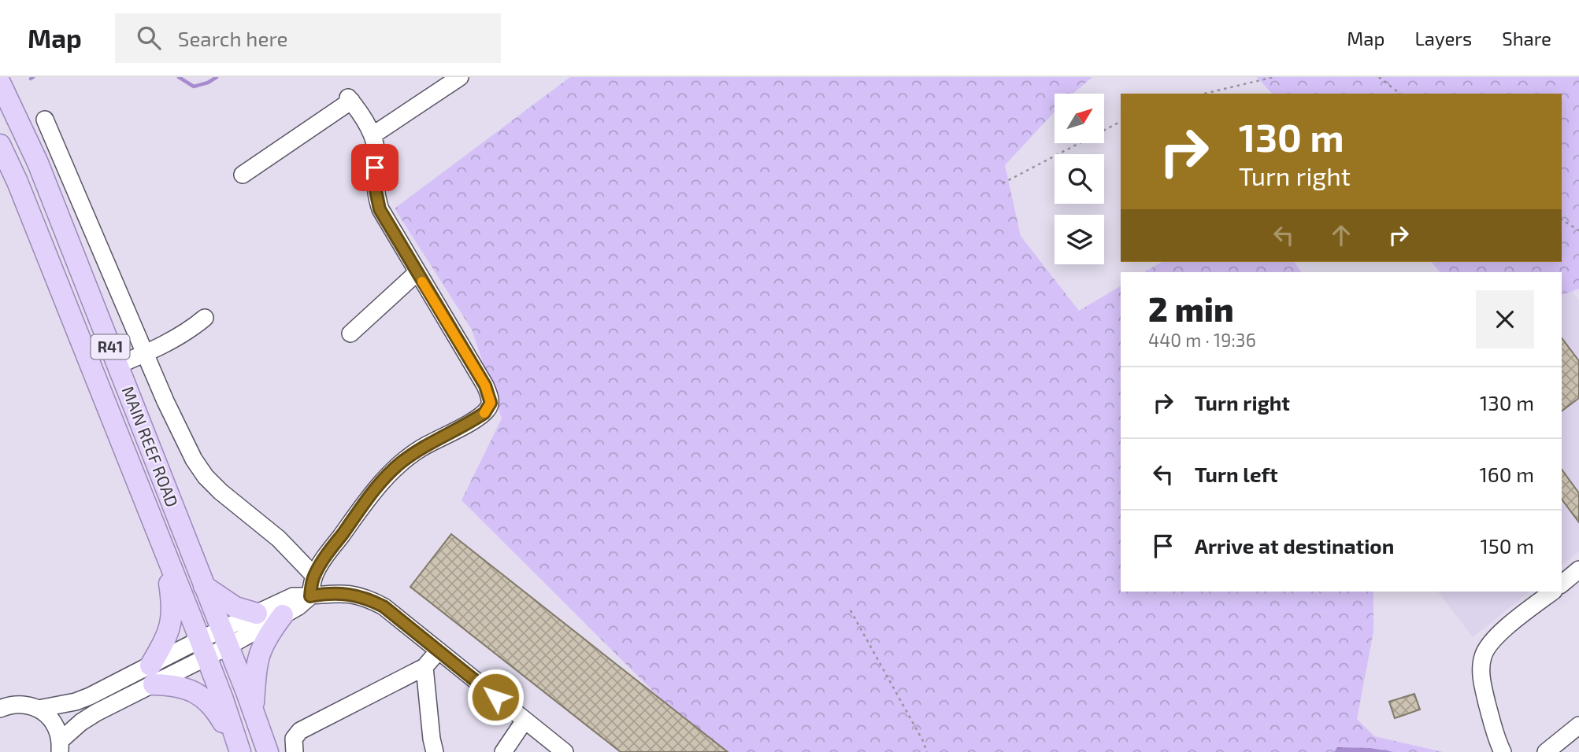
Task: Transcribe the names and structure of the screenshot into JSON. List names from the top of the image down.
{
  "streets": {
    "main road": ["R41", "MAIN REEF ROAD"]
  },
  "north": "top right",
  "page": {
    "header": "Map",
    "search": "Search here",
    "nav": ["Map", "Layers", "Share"],
    "turn": ["130 m", "Turn right"],
    "heading": ["2 min", "440 m · 19:36"],
    "list": [
      {
        "name": "Turn right",
        "value": "130 m"
      },
      {
        "name": "Turn left",
        "value": "160 m"
      },
      {
        "name": "Arrive at destination",
        "value": "150 m"
      }
    ]
  }
}
